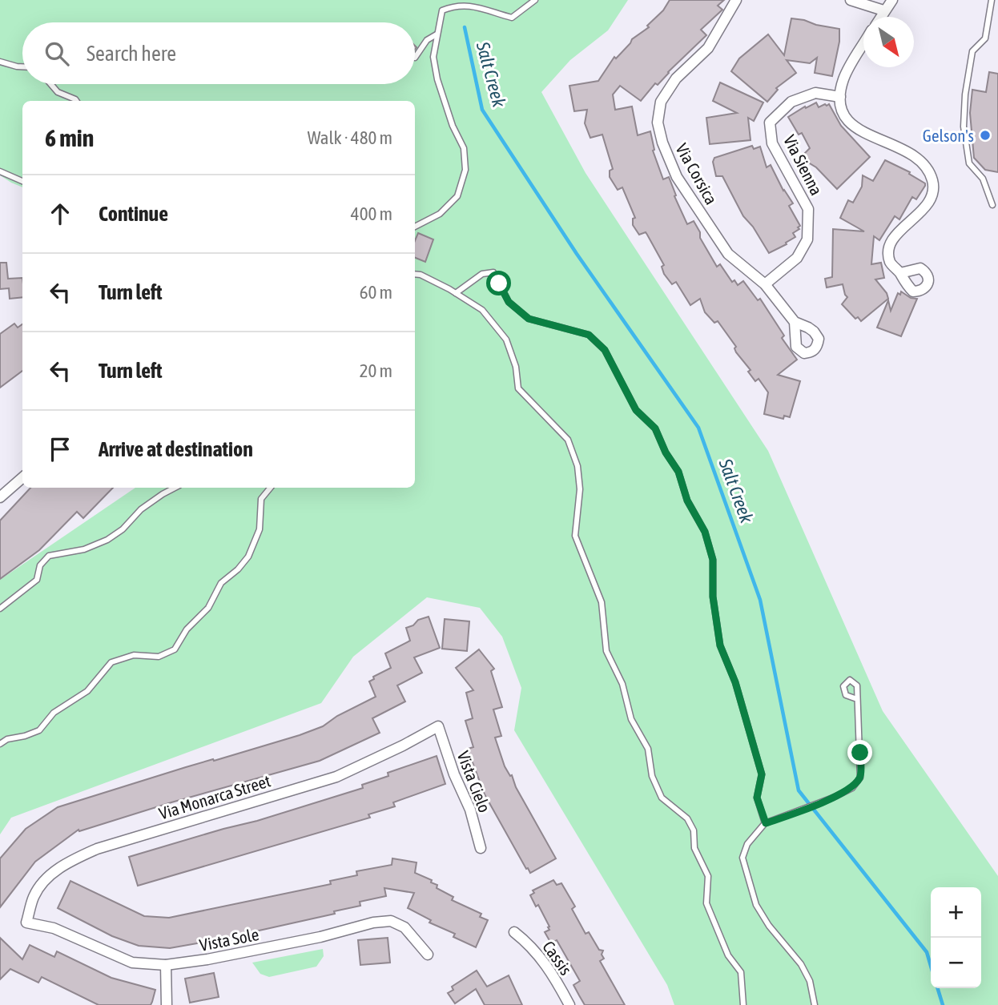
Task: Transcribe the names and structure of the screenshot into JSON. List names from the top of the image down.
{
  "streets": {
    "street": [
      "Via Sienna",
      "Via Corsica",
      "Vista Cielo",
      "Via Monarca Street",
      "Vista Sole",
      "Cassis"
    ]
  },
  "crossings": [
    ["Via Sienna", "Via Corsica"],
    ["Vista Cielo", "Via Monarca Street"],
    ["Via Monarca Street", "Vista Sole"]
  ],
  "water": ["Salt Creek"],
  "places": ["Gelson's"],
  "north": "bottom right",
  "page": {
    "search": "Search here",
    "heading": ["6 min", "Walk · 480 m"],
    "list": [
      ["Continue", "400 m"],
      ["Turn left", "60 m"],
      ["Turn left", "20 m"],
      "Arrive at destination"
    ],
    "map_buttons": ["+", "−"]
  }
}
